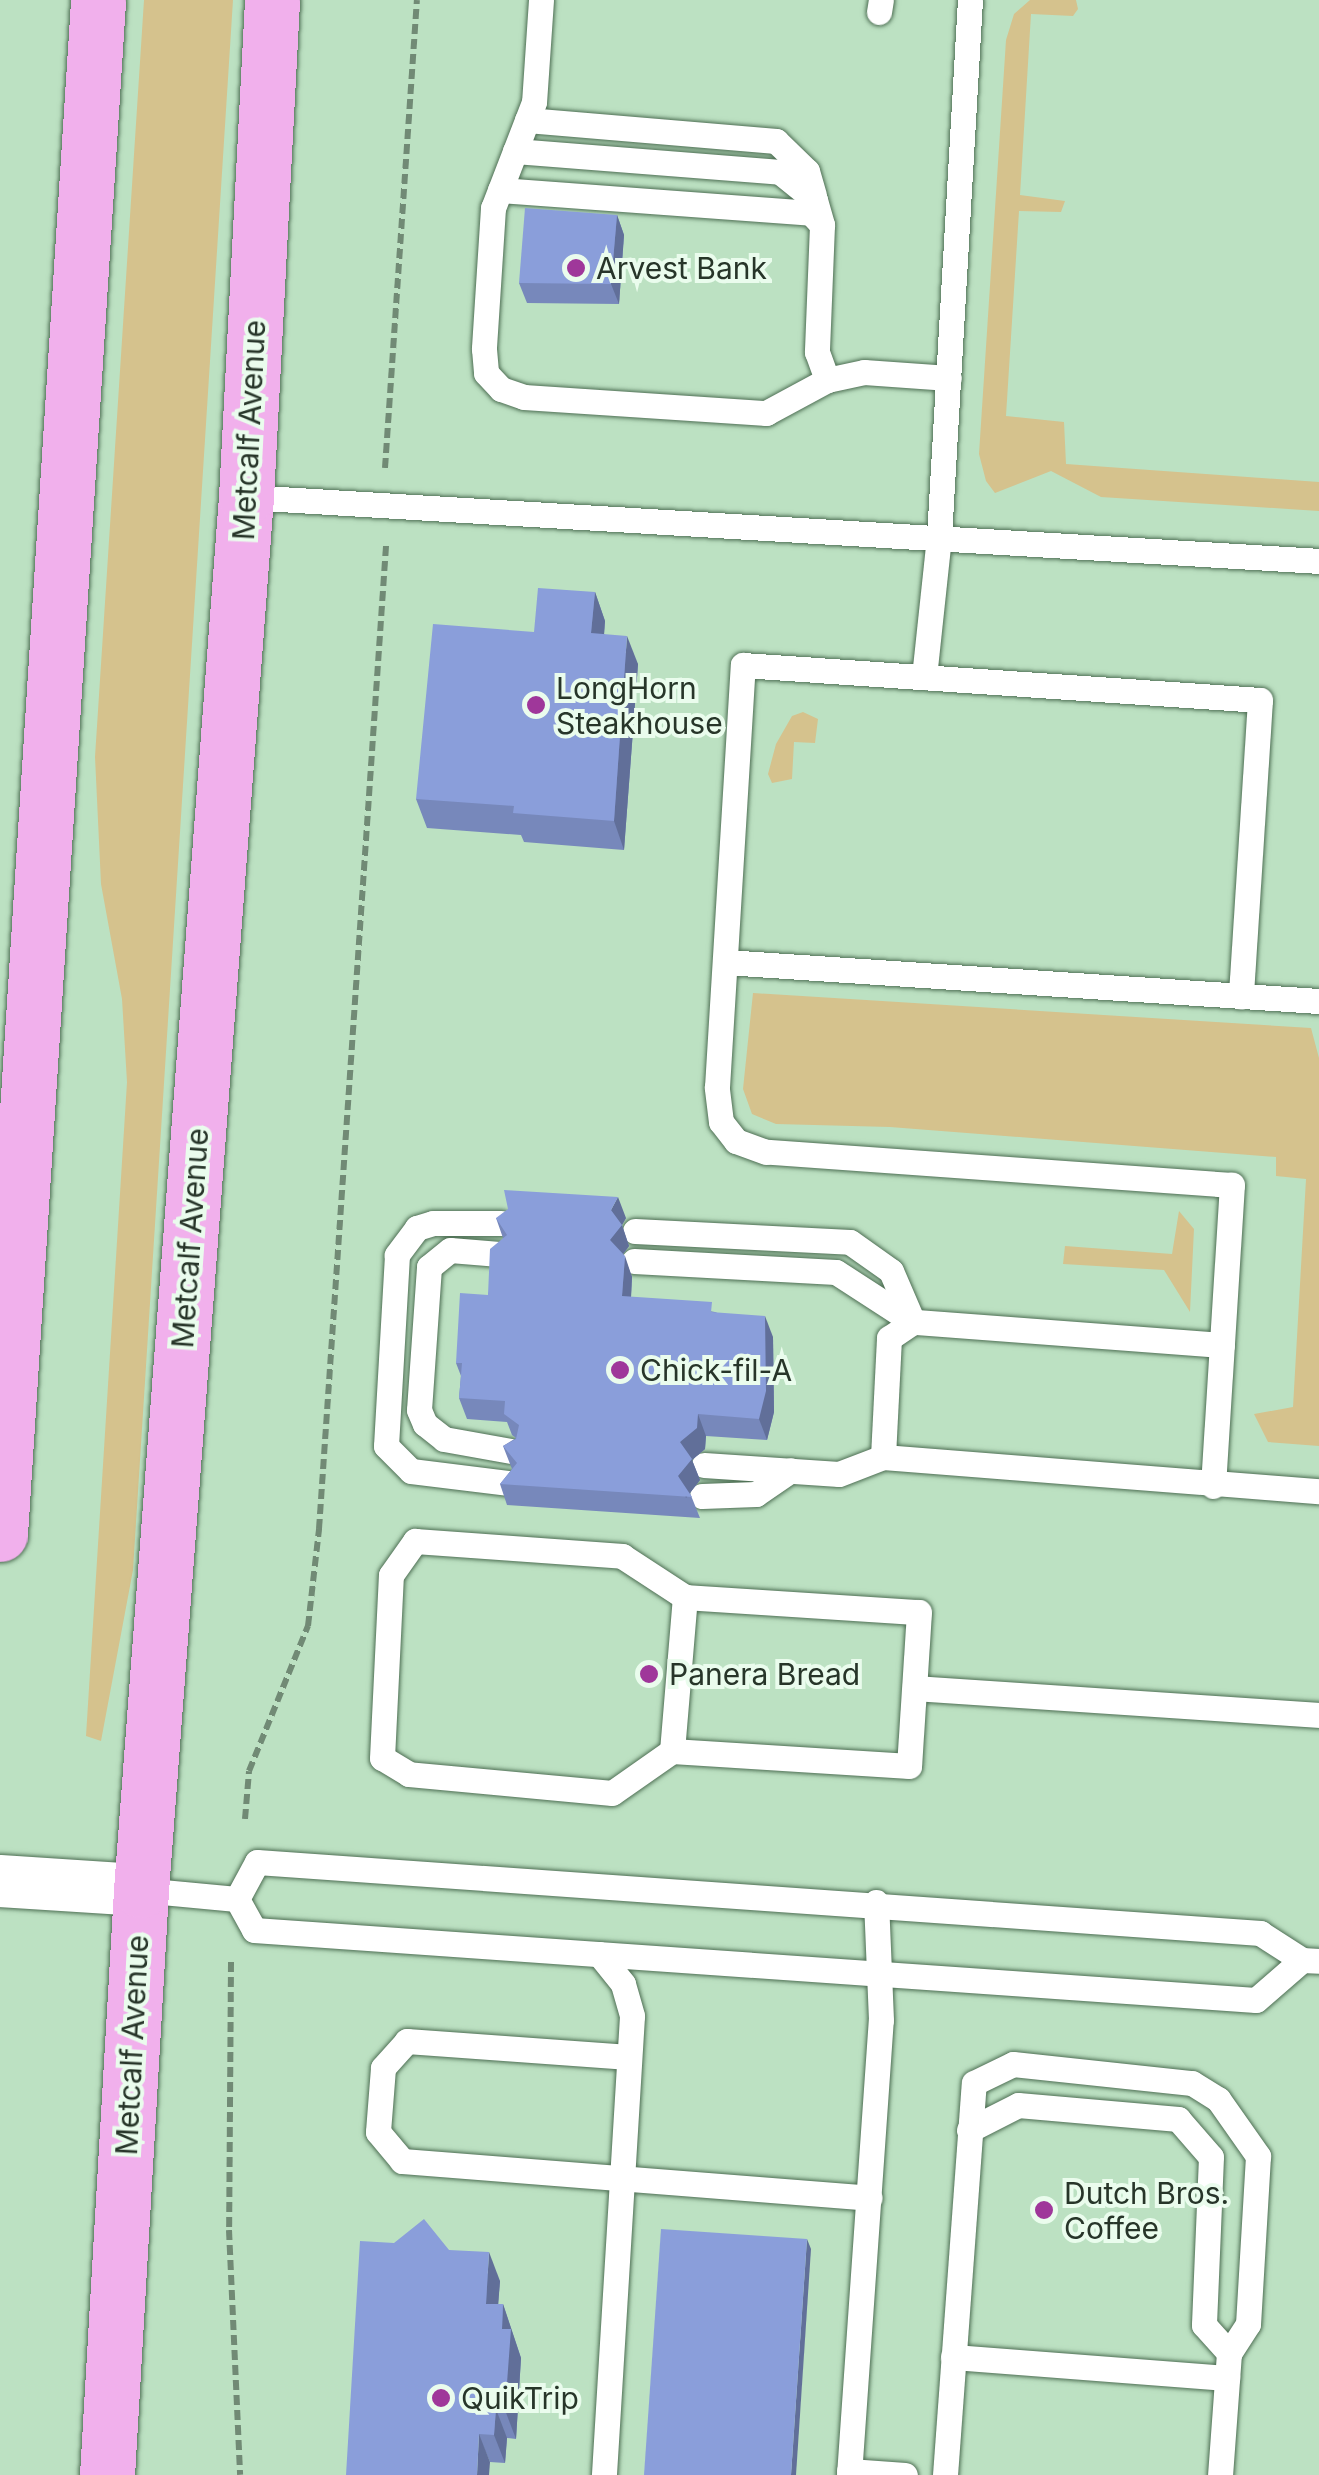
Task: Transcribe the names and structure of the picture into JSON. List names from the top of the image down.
{
  "streets": {
    "main road": ["Metcalf Avenue"]
  },
  "places": [
    "Arvest Bank",
    "LongHorn Steakhouse",
    "Chick-fil-A",
    "Panera Bread",
    "Dutch Bros. Coffee",
    "QuikTrip"
  ]
}
